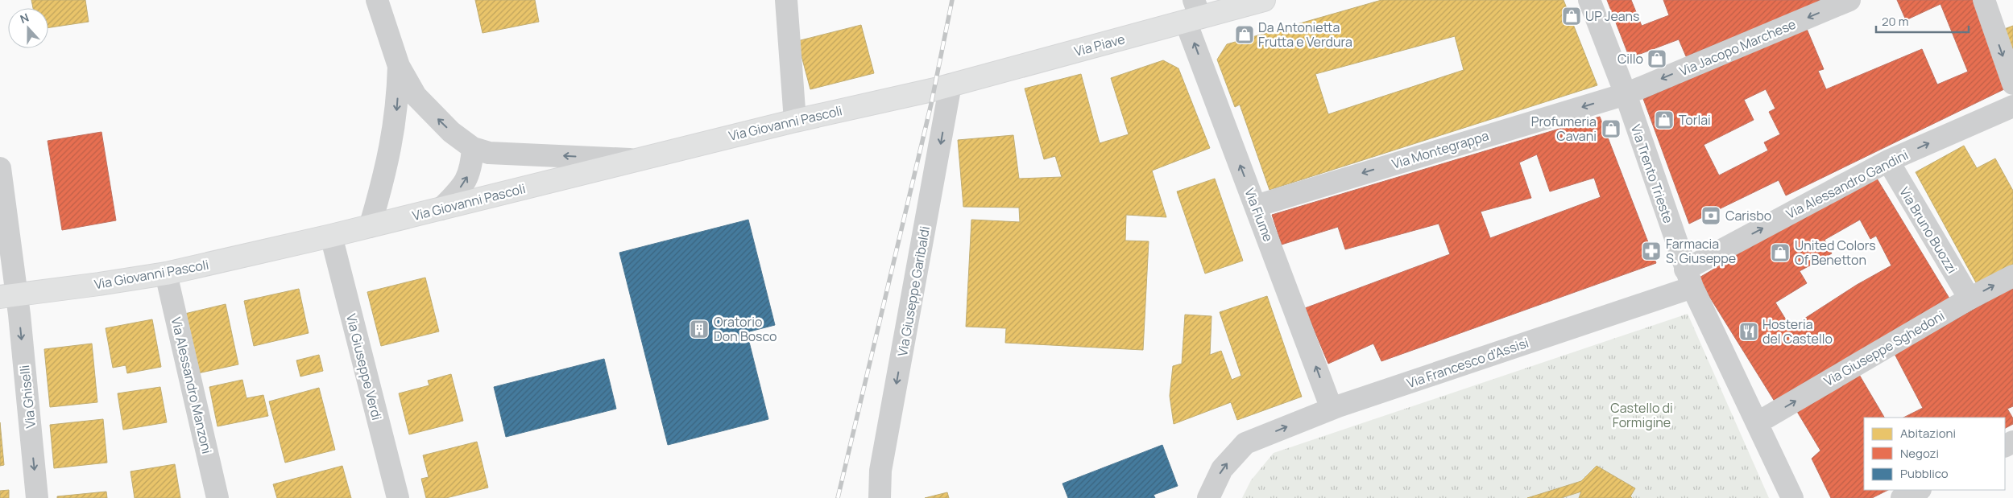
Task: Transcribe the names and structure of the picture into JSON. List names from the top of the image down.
{
  "streets": {
    "street": [
      "Via Piave",
      "Via Jacopo Marchese",
      "Via Giovanni Pascoli",
      "Via Montegrappa",
      "Via Trento Trieste",
      "Via Alessandro Gandini",
      "Via Fiume",
      "Via Bruno Buozzi",
      "Via Giuseppe Garibaldi",
      "Via Giuseppe Sghedoni",
      "Via Francesco d'Assisi",
      "Via Giuseppe Verdi",
      "Via Alessandro Manzoni",
      "Via Ghiselli"
    ]
  },
  "crossings": [
    ["Via Piave", "Via Giovanni Pascoli"],
    ["Via Piave", "Via Fiume"],
    ["Via Piave", "Via Giuseppe Garibaldi"],
    ["Via Jacopo Marchese", "Via Montegrappa"],
    ["Via Jacopo Marchese", "Via Trento Trieste"],
    ["Via Giovanni Pascoli", "Via Giuseppe Garibaldi"],
    ["Via Giovanni Pascoli", "Via Giuseppe Verdi"],
    ["Via Giovanni Pascoli", "Via Alessandro Manzoni"],
    ["Via Giovanni Pascoli", "Via Ghiselli"],
    ["Via Montegrappa", "Via Trento Trieste"],
    ["Via Montegrappa", "Via Fiume"],
    ["Via Trento Trieste", "Via Alessandro Gandini"],
    ["Via Trento Trieste", "Via Giuseppe Sghedoni"],
    ["Via Trento Trieste", "Via Francesco d'Assisi"],
    ["Via Alessandro Gandini", "Via Bruno Buozzi"],
    ["Via Alessandro Gandini", "Via Francesco d'Assisi"],
    ["Via Fiume", "Via Francesco d'Assisi"],
    ["Via Bruno Buozzi", "Via Giuseppe Sghedoni"]
  ],
  "one_way": [
    "Via Jacopo Marchese",
    "Via Montegrappa",
    "Via Alessandro Gandini",
    "Via Fiume",
    "Via Giuseppe Garibaldi",
    "Via Giuseppe Sghedoni",
    "Via Ghiselli"
  ],
  "parks": ["Castello di Formigine"],
  "places": {
    "shop": [
      "UP Jeans",
      "Da Antonietta Frutta e Verdura",
      "Cillo",
      "Torlai",
      "Profumeria Cavani",
      "United Colors Of Benetton"
    ],
    "bank": ["Carisbo"],
    "pharmacy": ["Farmacia S. Giuseppe"],
    "building": ["Oratorio Don Bosco"],
    "restaurant": ["Hosteria del Castello"]
  },
  "legend": ["Abitazioni", "Negozi", "Pubblico"],
  "scale_bar": "20 m",
  "north": "top"
}
